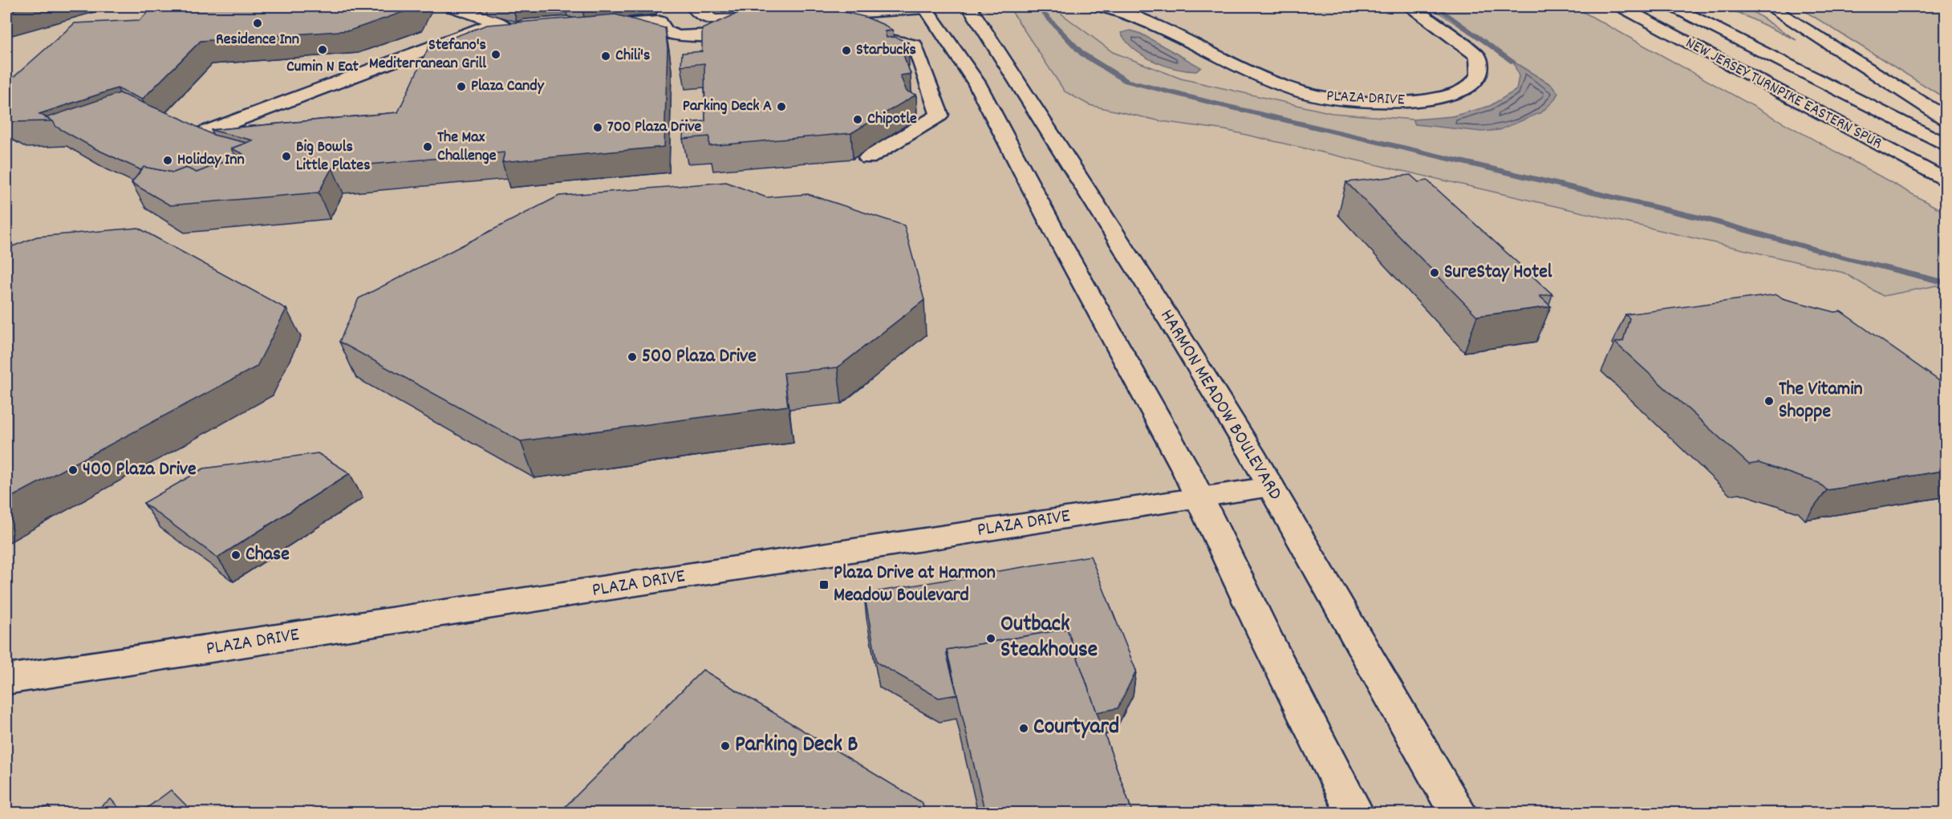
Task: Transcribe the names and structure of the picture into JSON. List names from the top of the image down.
{
  "streets": {
    "main road": ["NEW JERSEY TURNPIKE EASTERN SPUR", "PLAZA DRIVE", "HARMON MEADOW BOULEVARD"]
  },
  "crossings": [
    ["PLAZA DRIVE", "HARMON MEADOW BOULEVARD"]
  ],
  "places": {
    "other": [
      "Residence Inn",
      "Cumin N Eat",
      "Starbucks",
      "Stefano's Mediterranean Grill",
      "Chili's",
      "Plaza Candy",
      "Parking Deck A",
      "Chipotle",
      "700 Plaza Drive",
      "The Max Challenge",
      "Big Bowls Little Plates",
      "Holiday Inn",
      "SureStay Hotel",
      "500 Plaza Drive",
      "The Vitamin Shoppe",
      "400 Plaza Drive",
      "Chase",
      "Outback Steakhouse",
      "Courtyard",
      "Parking Deck B"
    ],
    "transit": ["Plaza Drive at Harmon Meadow Boulevard"]
  }
}
